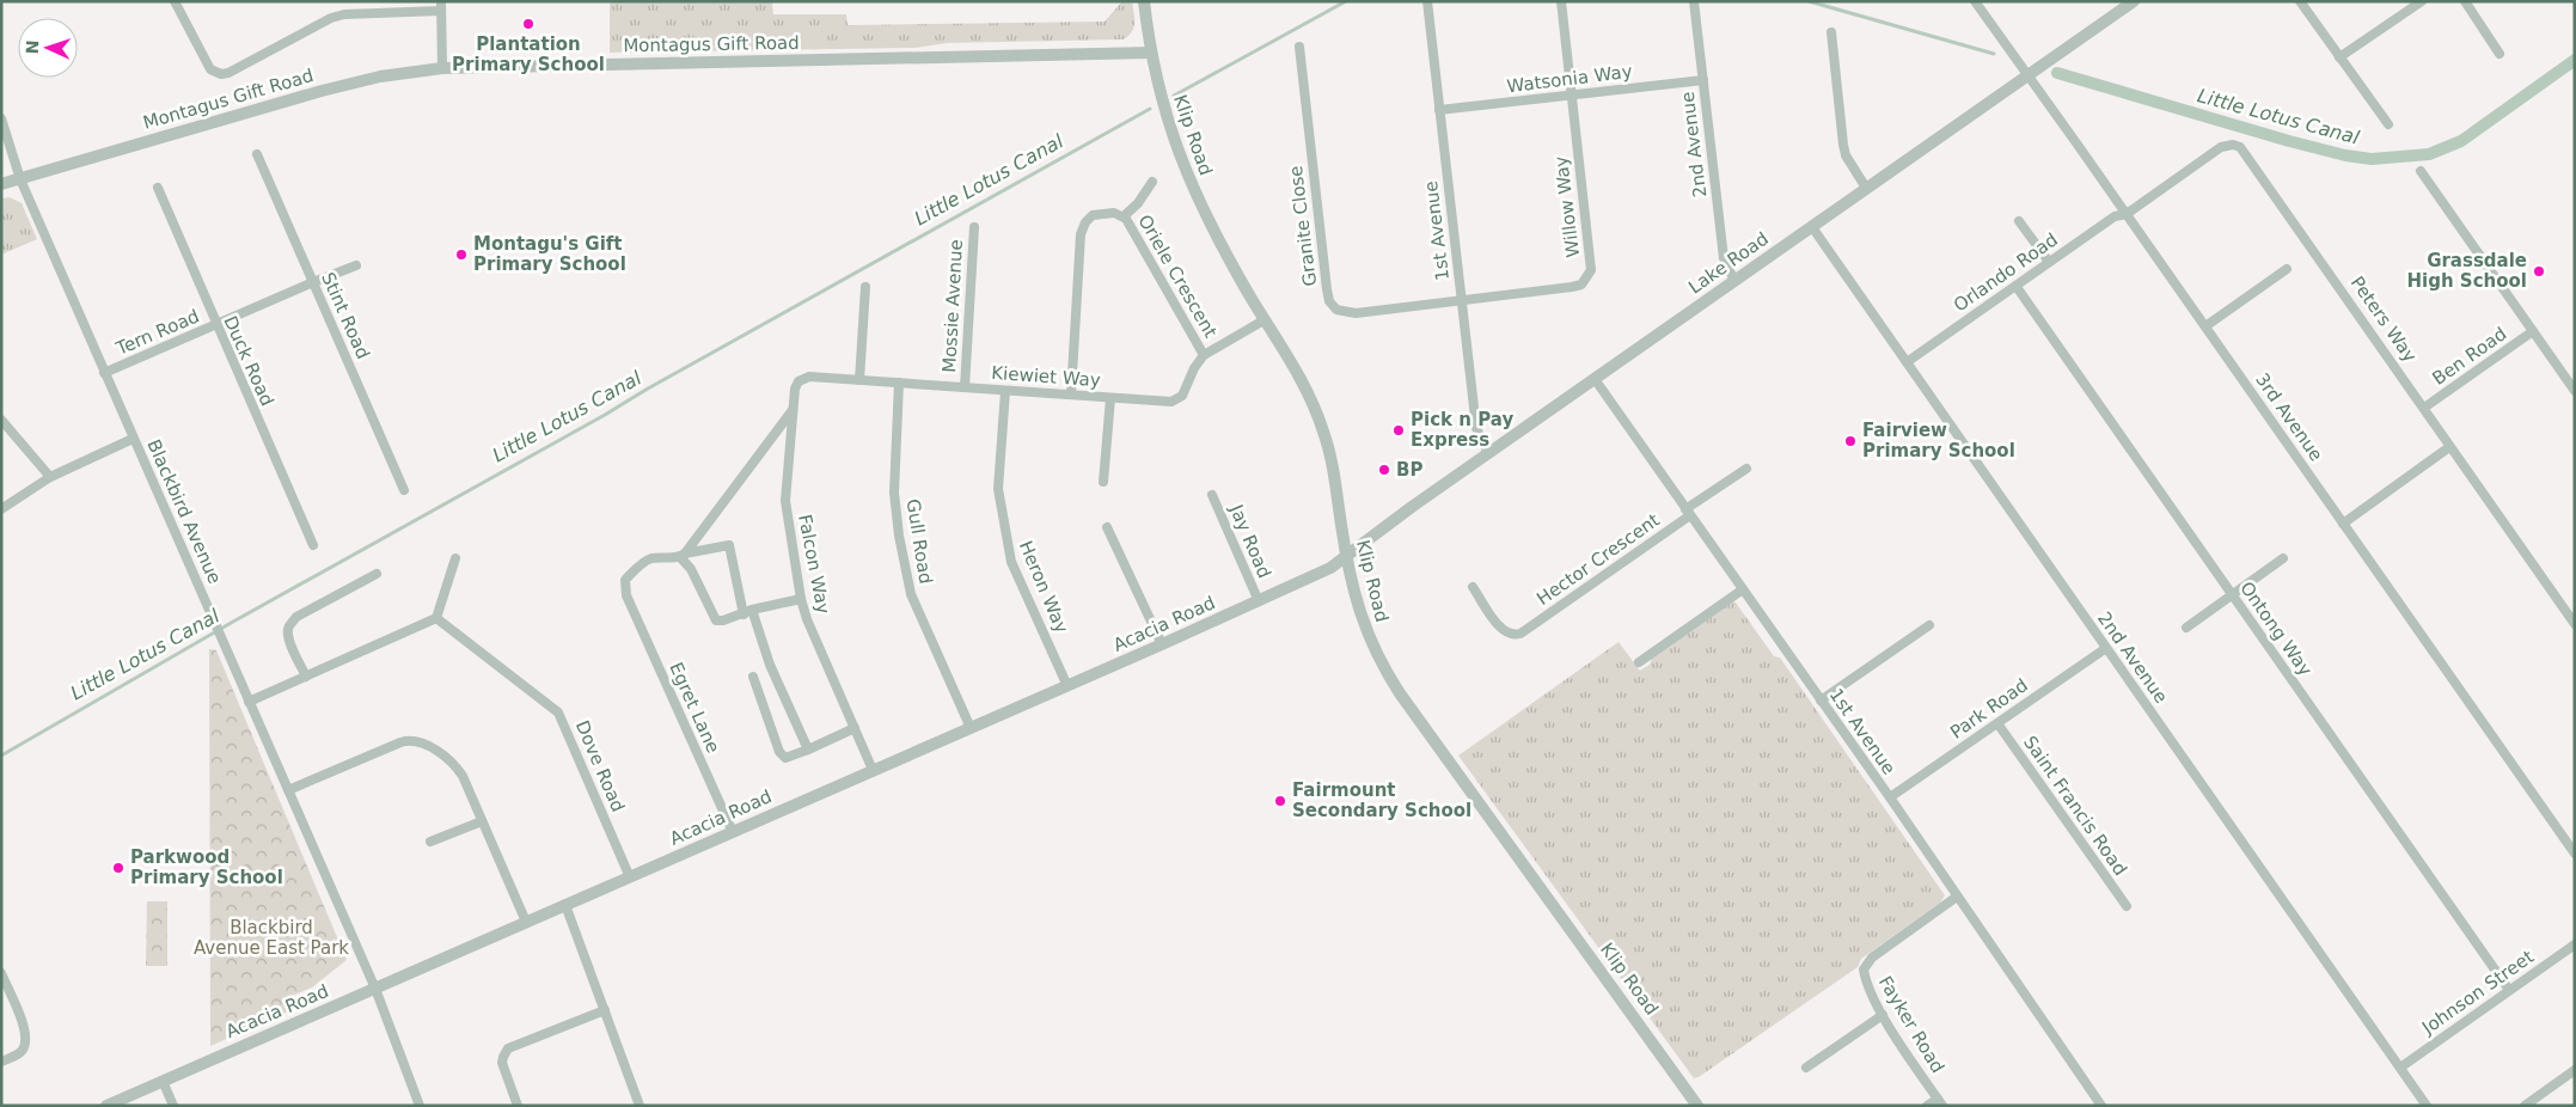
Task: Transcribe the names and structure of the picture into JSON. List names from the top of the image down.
{
  "streets": {
    "street": [
      "Montagus Gift Road",
      "Watsonia Way",
      "Klip Road",
      "2nd Avenue",
      "Willow Way",
      "Granite Close",
      "1st Avenue",
      "Lake Road",
      "Orlando Road",
      "Oriele Crescent",
      "Mossie Avenue",
      "Stint Road",
      "Peters Way",
      "Tern Road",
      "Ben Road",
      "Duck Road",
      "Kiewiet Way",
      "3rd Avenue",
      "Blackbird Avenue",
      "Gull Road",
      "Jay Road",
      "Hector Crescent",
      "Falcon Way",
      "Heron Way",
      "Acacia Road",
      "Ontong Way",
      "Egret Lane",
      "Park Road",
      "Dove Road",
      "Saint Francis Road",
      "Johnson Street",
      "Fayker Road"
    ]
  },
  "crossings": [
    ["Montagus Gift Road", "Klip Road"],
    ["Montagus Gift Road", "Blackbird Avenue"],
    ["Watsonia Way", "2nd Avenue"],
    ["Watsonia Way", "Willow Way"],
    ["Watsonia Way", "1st Avenue"],
    ["Klip Road", "Lake Road"],
    ["Klip Road", "Acacia Road"],
    ["2nd Avenue", "Lake Road"],
    ["2nd Avenue", "Orlando Road"],
    ["2nd Avenue", "Park Road"],
    ["2nd Avenue", "Johnson Street"],
    ["Willow Way", "Granite Close"],
    ["Willow Way", "1st Avenue"],
    ["Granite Close", "1st Avenue"],
    ["1st Avenue", "Lake Road"],
    ["1st Avenue", "Hector Crescent"],
    ["1st Avenue", "Park Road"],
    ["1st Avenue", "Fayker Road"],
    ["Lake Road", "3rd Avenue"],
    ["Lake Road", "Acacia Road"],
    ["Orlando Road", "Peters Way"],
    ["Orlando Road", "3rd Avenue"],
    ["Orlando Road", "Ontong Way"],
    ["Oriele Crescent", "Kiewiet Way"],
    ["Mossie Avenue", "Kiewiet Way"],
    ["Stint Road", "Tern Road"],
    ["Peters Way", "Ben Road"],
    ["Peters Way", "3rd Avenue"],
    ["Tern Road", "Duck Road"],
    ["Tern Road", "Blackbird Avenue"],
    ["Kiewiet Way", "Gull Road"],
    ["Kiewiet Way", "Falcon Way"],
    ["Kiewiet Way", "Heron Way"],
    ["Blackbird Avenue", "Acacia Road"],
    ["Gull Road", "Acacia Road"],
    ["Jay Road", "Acacia Road"],
    ["Falcon Way", "Acacia Road"],
    ["Heron Way", "Acacia Road"],
    ["Acacia Road", "Egret Lane"],
    ["Acacia Road", "Dove Road"],
    ["Ontong Way", "Johnson Street"],
    ["Park Road", "Saint Francis Road"]
  ],
  "water": ["Little Lotus Canal"],
  "parks": ["Blackbird Avenue East Park"],
  "places": [
    "Plantation Primary School",
    "Montagu's Gift Primary School",
    "Grassdale High School",
    "Pick n Pay Express",
    "Fairview Primary School",
    "BP",
    "Fairmount Secondary School",
    "Parkwood Primary School"
  ],
  "north": "left"
}
